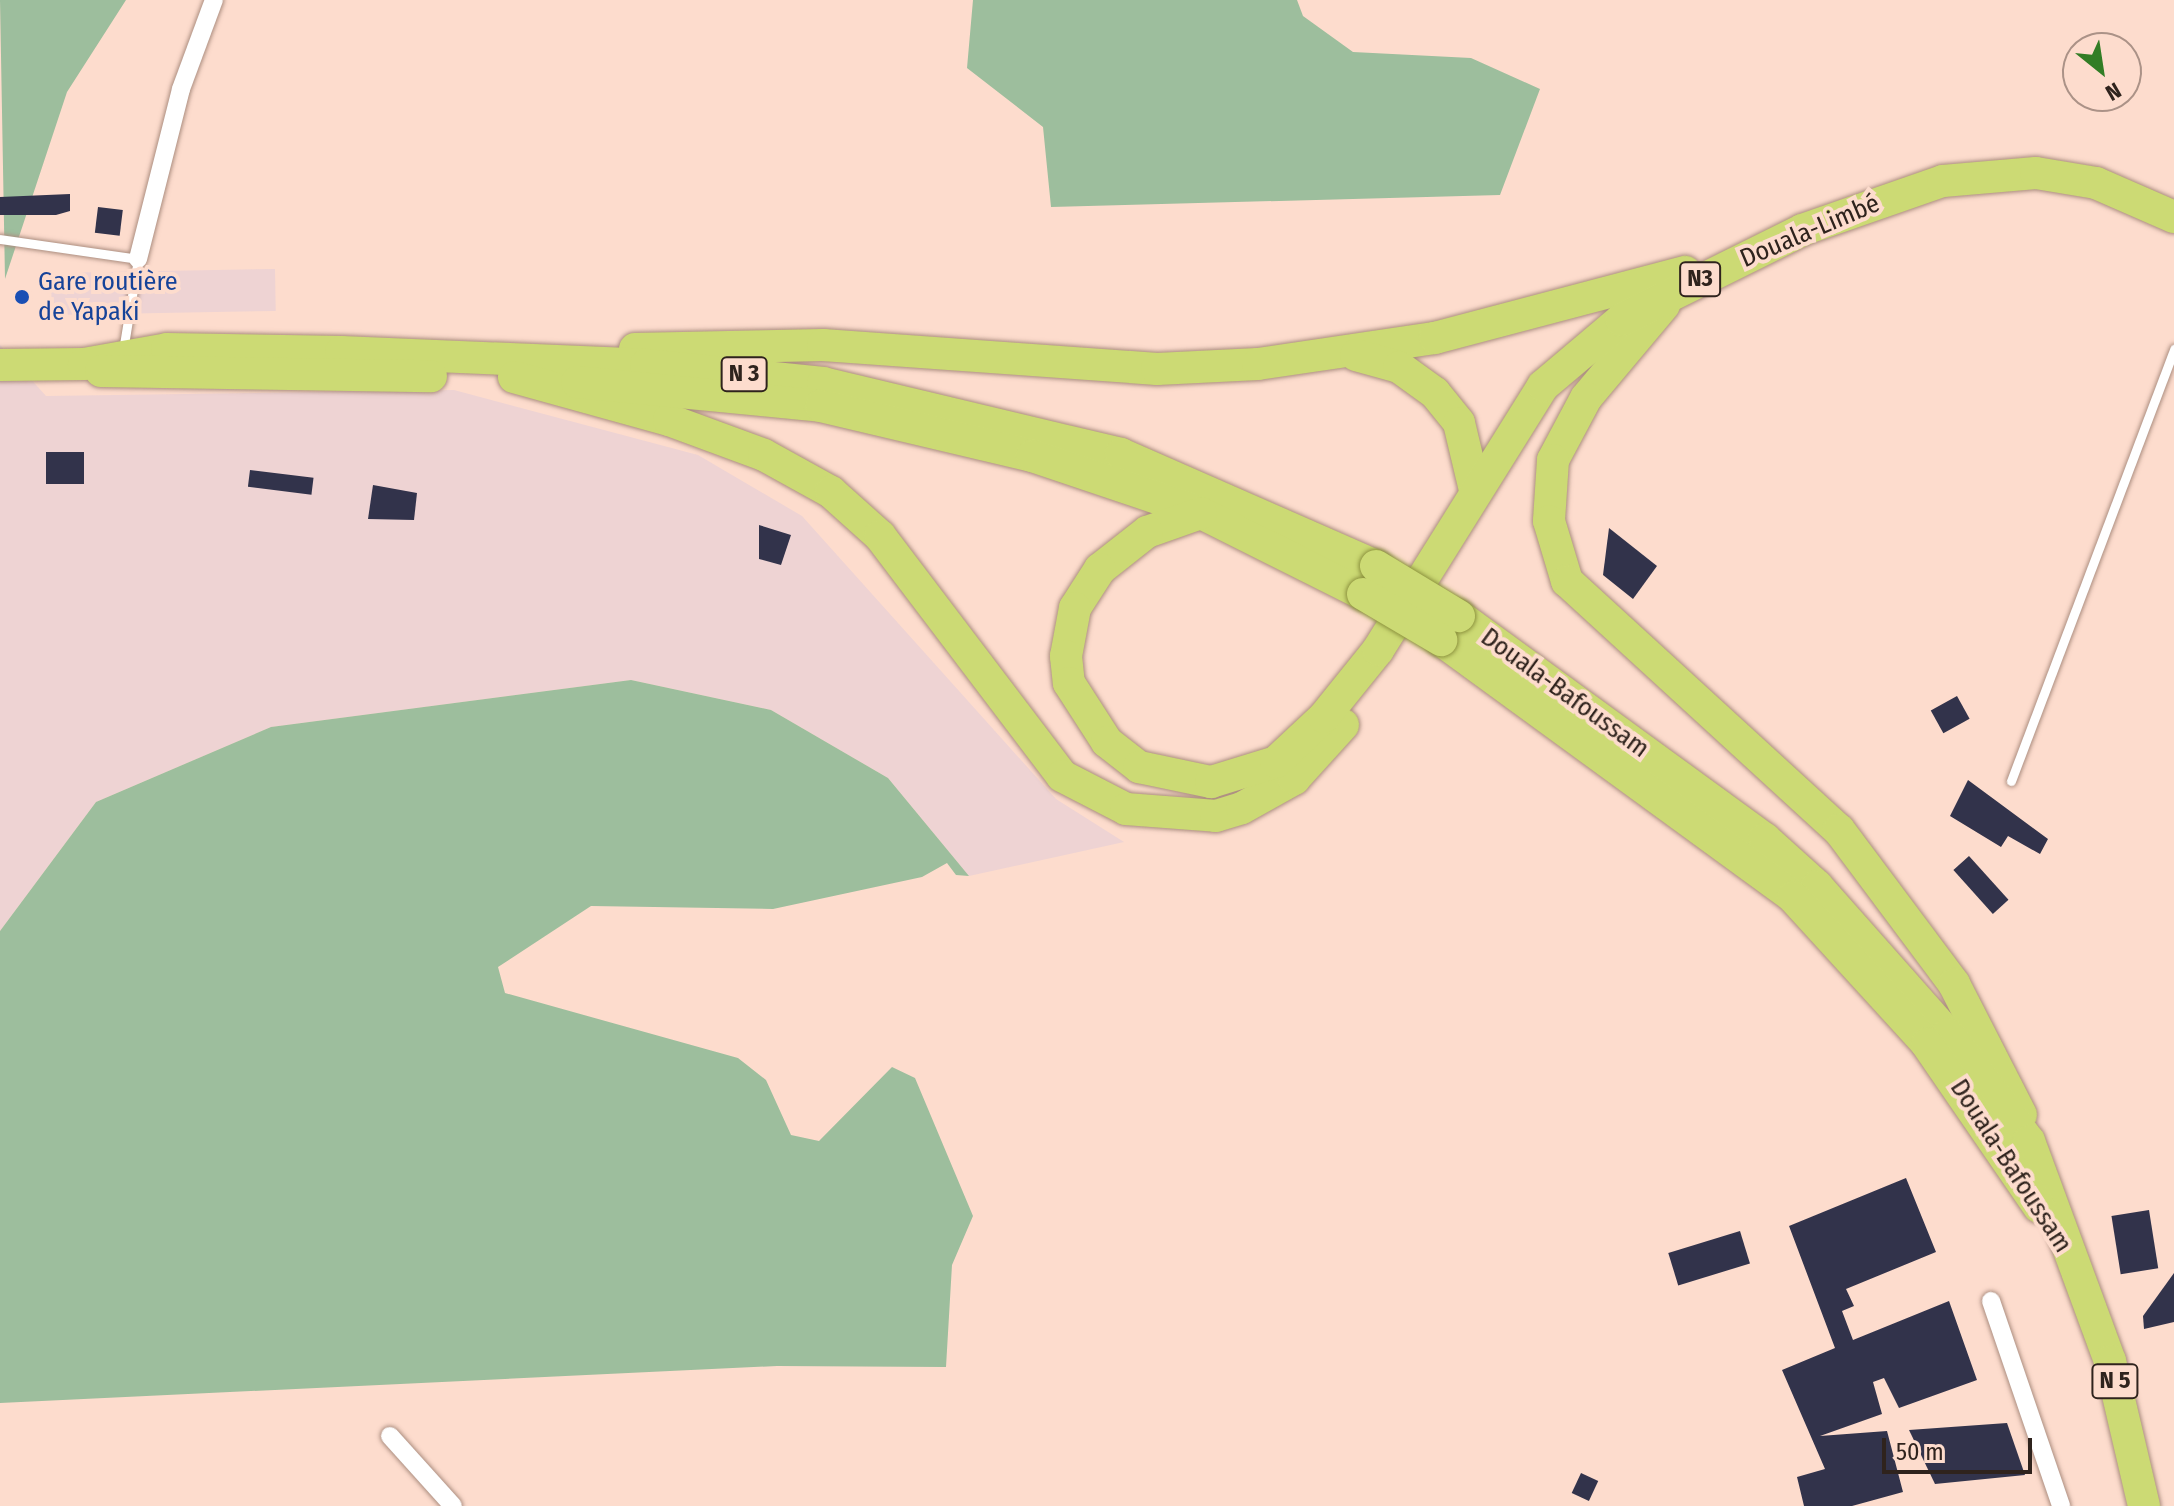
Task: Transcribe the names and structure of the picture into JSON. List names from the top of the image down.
{
  "streets": {
    "highway": [
      "Douala-Limbé",
      "N3",
      "N 3",
      "Douala-Bafoussam",
      "N 5"
    ]
  },
  "crossings": [
    ["N 3", "Douala-Bafoussam"],
    ["Douala-Bafoussam", "N 5"]
  ],
  "places": ["Gare routière de Yapaki"],
  "scale_bar": "50 m",
  "north": "bottom right"
}
